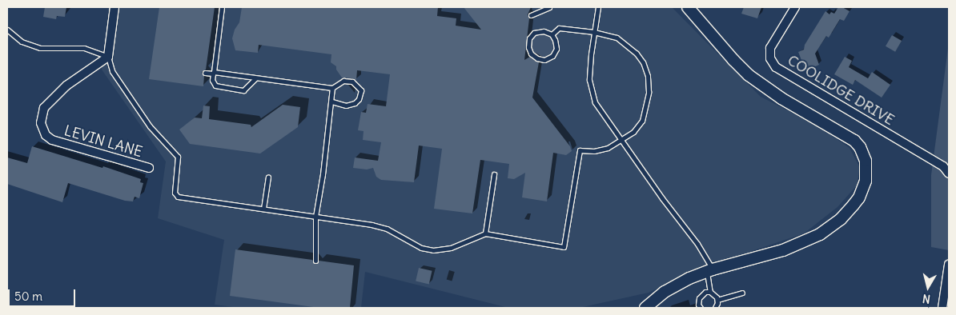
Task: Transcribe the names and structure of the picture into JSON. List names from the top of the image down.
{
  "streets": {
    "street": ["COOLIDGE DRIVE", "LEVIN LANE"]
  },
  "scale_bar": "50 m",
  "north": "bottom"
}
